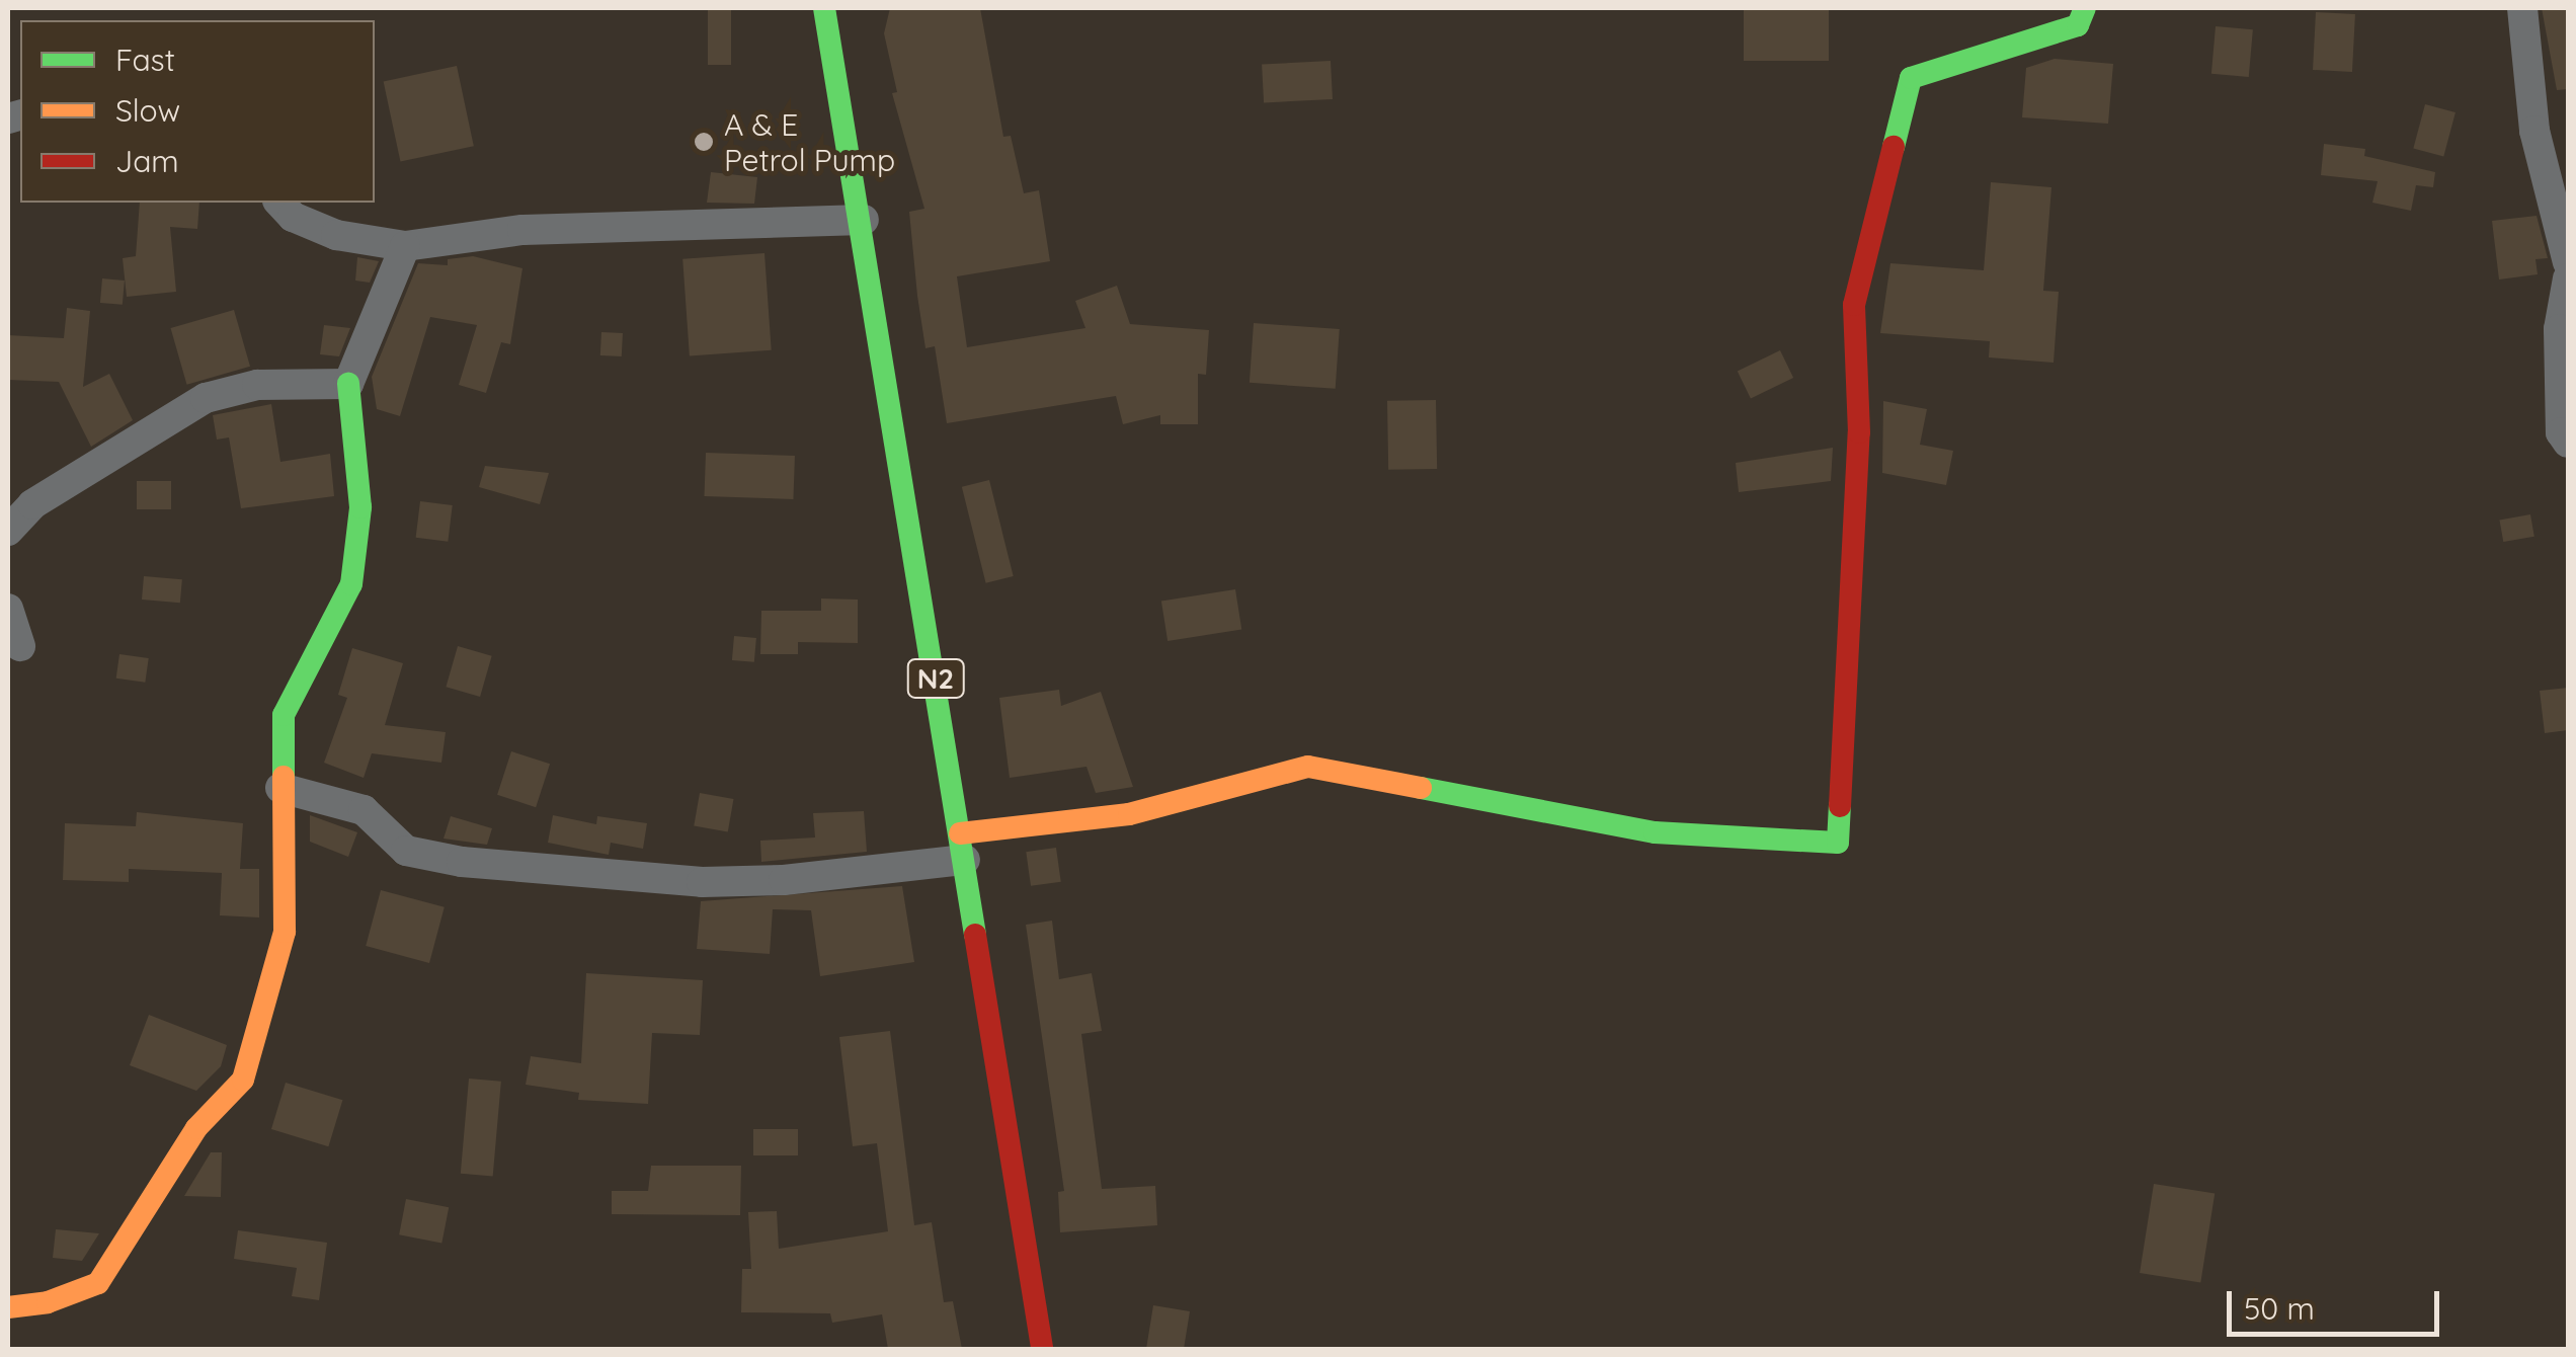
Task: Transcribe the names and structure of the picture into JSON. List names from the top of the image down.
{
  "streets": {
    "main road": ["N2"]
  },
  "places": ["A & E Petrol Pump"],
  "legend": ["Fast", "Slow", "Jam"],
  "scale_bar": "50 m"
}
